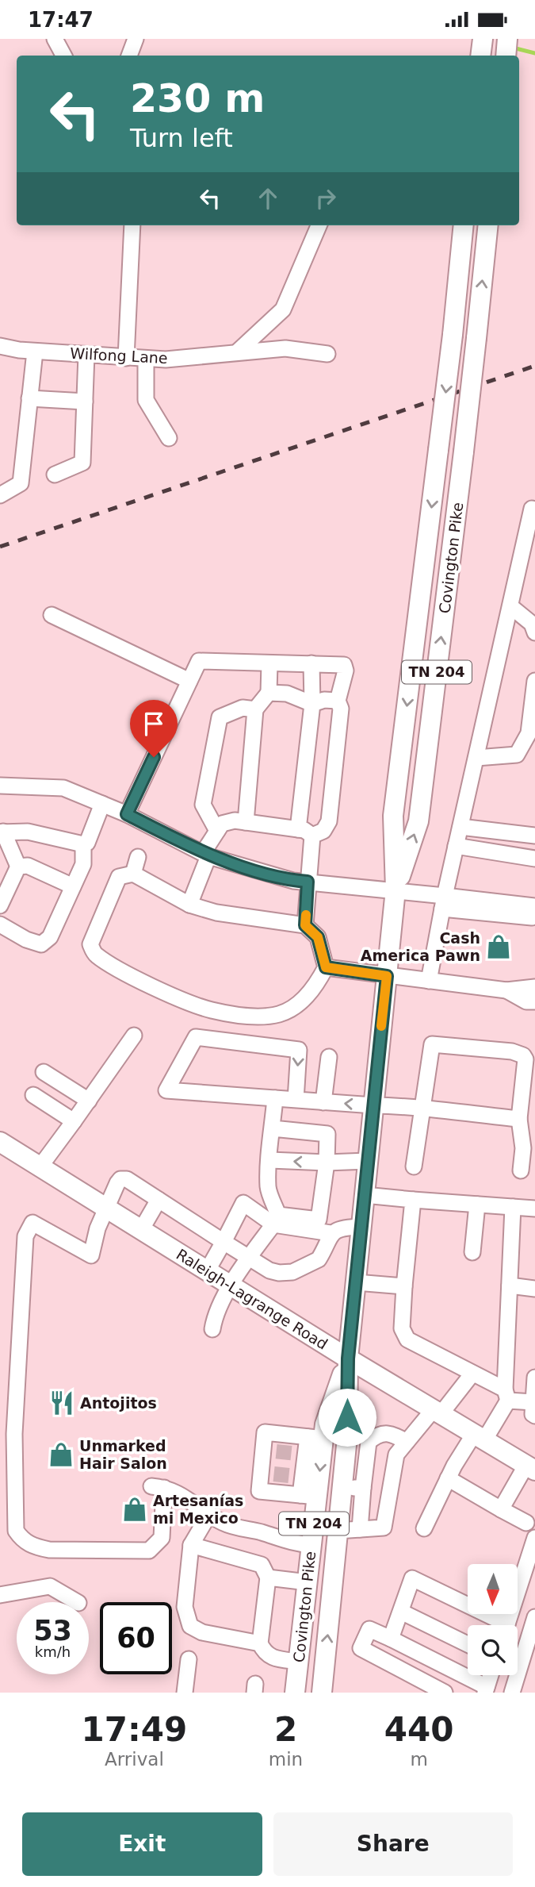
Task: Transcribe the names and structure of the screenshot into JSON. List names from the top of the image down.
{
  "streets": {
    "main road": ["Covington Pike", "TN 204", "Raleigh-Lagrange Road"],
    "street": ["Wilfong Lane"]
  },
  "crossings": [
    ["Covington Pike", "Raleigh-Lagrange Road"]
  ],
  "places": {
    "shop": ["Cash America Pawn", "Unmarked Hair Salon", "Artesanías mi Mexico"],
    "restaurant": ["Antojitos"]
  },
  "north": "bottom",
  "page": {
    "status": "17:47",
    "turn": ["230 m", "Turn left"],
    "speed": "53 km/h",
    "limit": "60",
    "eta": [
      "17:49",
      "Arrival",
      "2",
      "min",
      "440",
      "m"
    ],
    "buttons": ["Exit", "Share"]
  }
}
